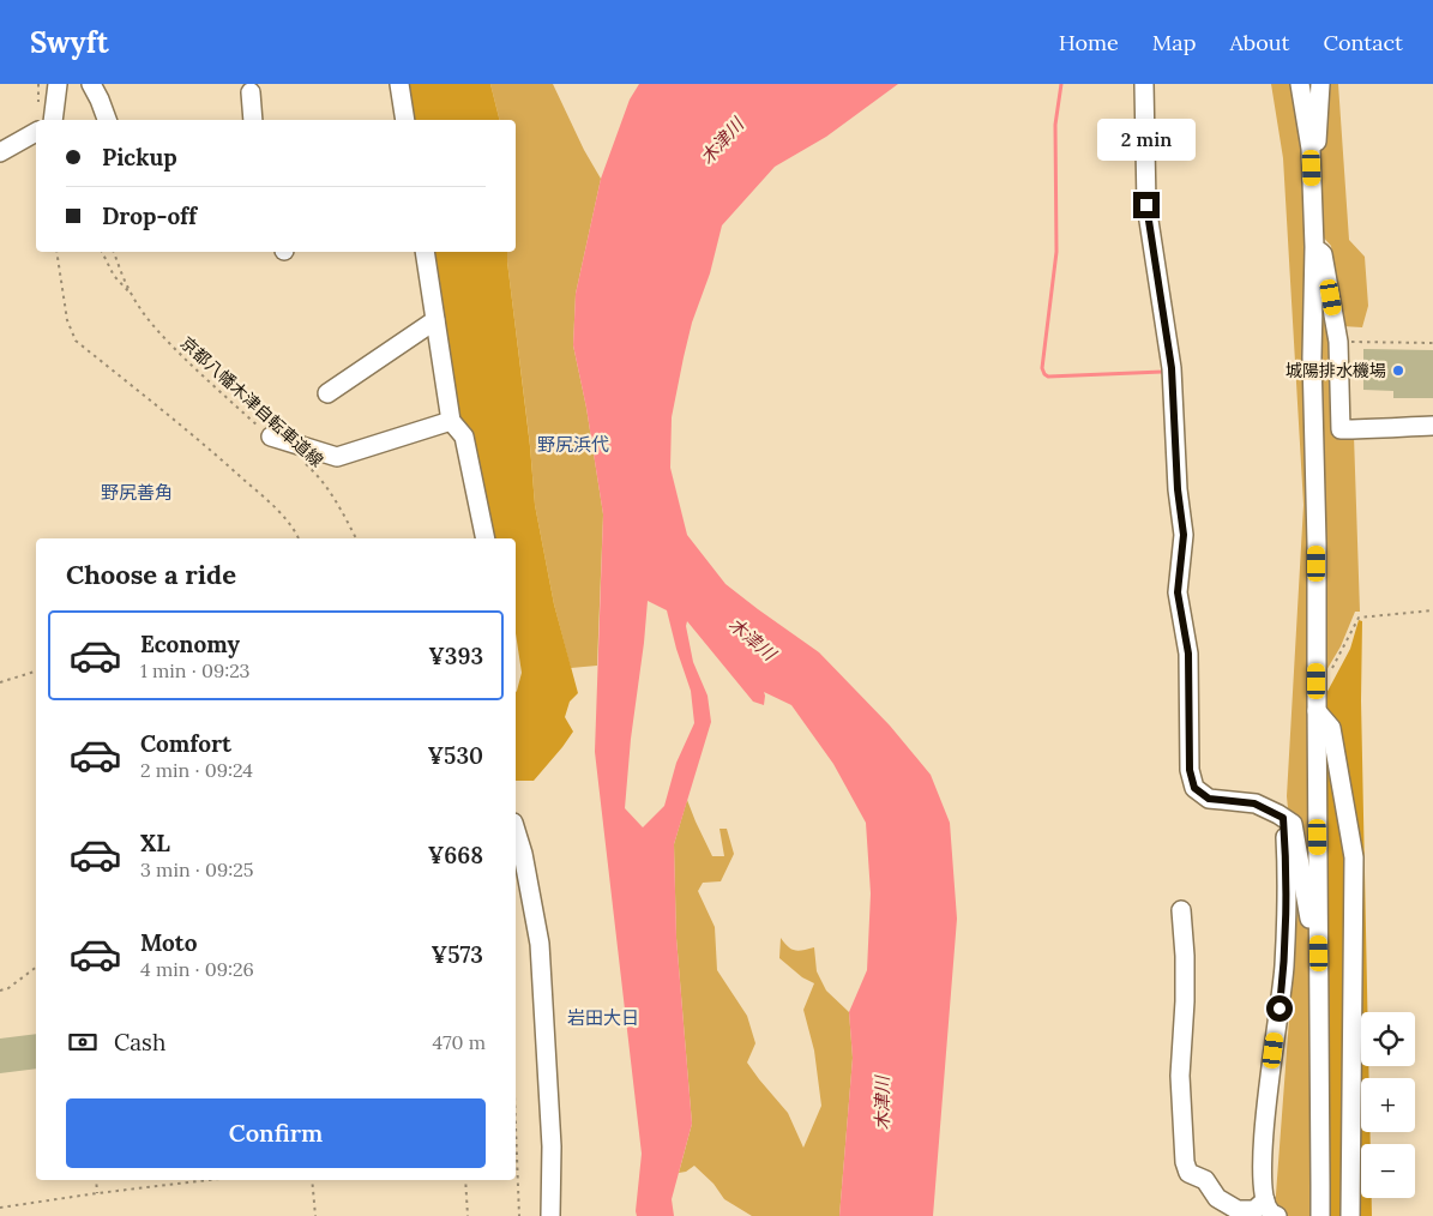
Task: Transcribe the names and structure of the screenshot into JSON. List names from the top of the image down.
{
  "streets": {
    "path": ["京都八幡木津自転車道線"]
  },
  "districts": ["野尻浜代", "野尻善角", "岩田大日"],
  "water": ["木津川"],
  "places": ["城陽排水機場"],
  "page": {
    "header": "Swyft",
    "nav": [
      "Home",
      "Map",
      "About",
      "Contact"
    ],
    "bubble": "2 min",
    "banner": ["Pickup", "Drop-off"],
    "heading": "Choose a ride",
    "list": [
      {
        "name": "Economy",
        "note": "1 min · 09:23",
        "value": "¥393"
      },
      {
        "name": "Comfort",
        "note": "2 min · 09:24",
        "value": "¥530"
      },
      {
        "name": "XL",
        "note": "3 min · 09:25",
        "value": "¥668"
      },
      {
        "name": "Moto",
        "note": "4 min · 09:26",
        "value": "¥573"
      }
    ],
    "pay": ["Cash", "470 m"],
    "map_buttons": ["+", "−"],
    "buttons": "Confirm"
  }
}
